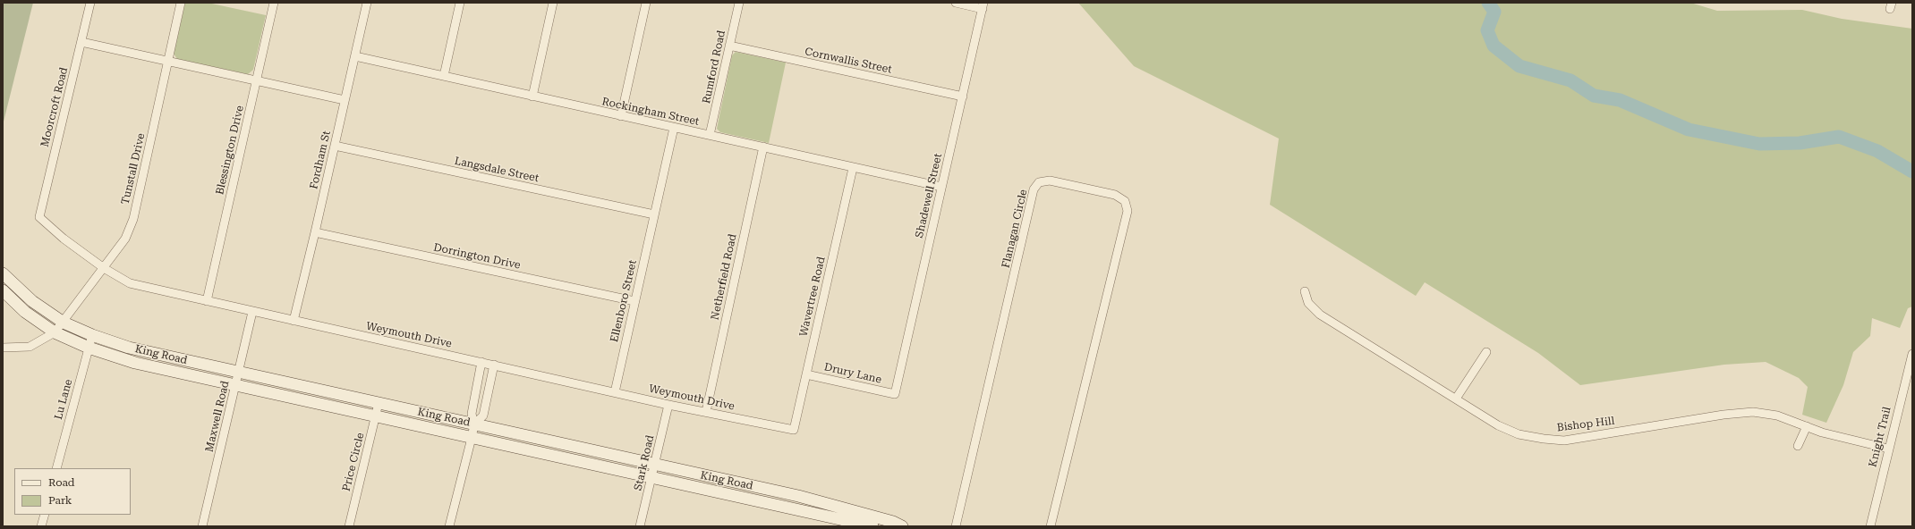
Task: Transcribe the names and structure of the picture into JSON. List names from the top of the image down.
{
  "streets": {
    "street": [
      "Cornwallis Street",
      "Rumford Road",
      "Moorcroft Road",
      "Rockingham Street",
      "Blessington Drive",
      "Fordham St",
      "Tunstall Drive",
      "Langsdale Street",
      "Shadewell Street",
      "Flanagan Circle",
      "Dorrington Drive",
      "Netherfield Road",
      "Wavertree Road",
      "Ellenboro Street",
      "Weymouth Drive",
      "King Road",
      "Drury Lane",
      "Lu Lane",
      "Maxwell Road",
      "Bishop Hill",
      "Knight Trail",
      "Price Circle",
      "Stark Road"
    ]
  },
  "crossings": [
    ["Cornwallis Street", "Rumford Road"],
    ["Cornwallis Street", "Shadewell Street"],
    ["Rumford Road", "Rockingham Street"],
    ["Moorcroft Road", "Weymouth Drive"],
    ["Rockingham Street", "Fordham St"],
    ["Rockingham Street", "Shadewell Street"],
    ["Rockingham Street", "Netherfield Road"],
    ["Rockingham Street", "Wavertree Road"],
    ["Rockingham Street", "Ellenboro Street"],
    ["Blessington Drive", "Weymouth Drive"],
    ["Fordham St", "Langsdale Street"],
    ["Fordham St", "Dorrington Drive"],
    ["Fordham St", "Weymouth Drive"],
    ["Tunstall Drive", "Weymouth Drive"],
    ["Tunstall Drive", "King Road"],
    ["Langsdale Street", "Ellenboro Street"],
    ["Shadewell Street", "Drury Lane"],
    ["Dorrington Drive", "Ellenboro Street"],
    ["Netherfield Road", "Weymouth Drive"],
    ["Wavertree Road", "Weymouth Drive"],
    ["Wavertree Road", "Drury Lane"],
    ["Ellenboro Street", "Weymouth Drive"],
    ["Weymouth Drive", "Maxwell Road"],
    ["Weymouth Drive", "Stark Road"],
    ["King Road", "Lu Lane"],
    ["King Road", "Maxwell Road"],
    ["King Road", "Price Circle"],
    ["King Road", "Stark Road"],
    ["Bishop Hill", "Knight Trail"]
  ],
  "legend": ["Road", "Park"]
}
